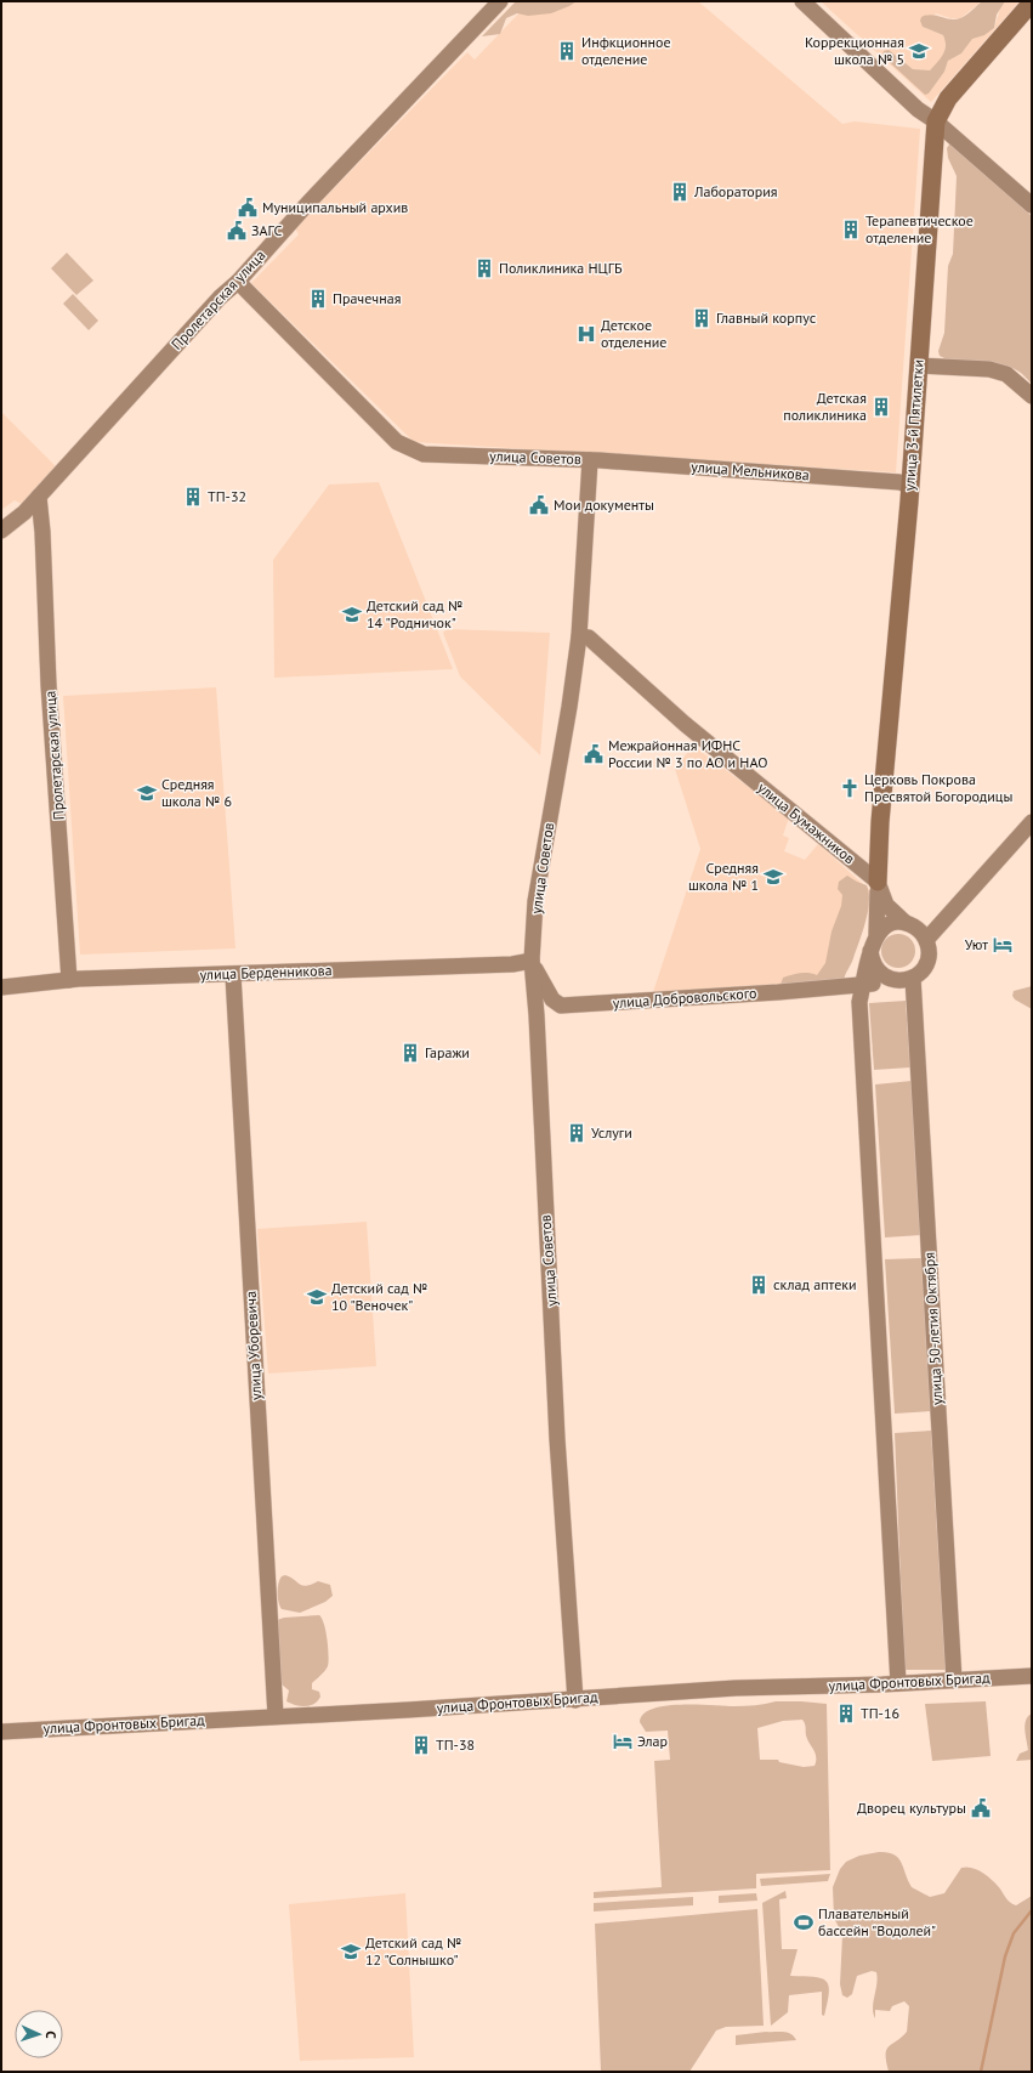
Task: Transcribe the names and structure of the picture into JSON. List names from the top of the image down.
{
  "streets": {
    "main road": ["улица 3-й Пятилетки"],
    "street": [
      "Пролетарская улица",
      "улица Советов",
      "улица Мельникова",
      "улица Бумажников",
      "улица Берденникова",
      "улица Добровольского",
      "улица 50-летия Октября",
      "улица Уборевича",
      "улица Фронтовых Бригад"
    ]
  },
  "crossings": [
    ["Пролетарская улица", "улица Советов"],
    ["Пролетарская улица", "улица Берденникова"],
    ["улица 3-й Пятилетки", "улица Мельникова"],
    ["улица 3-й Пятилетки", "улица Бумажников"],
    ["улица Советов", "улица Мельникова"],
    ["улица Советов", "улица Бумажников"],
    ["улица Советов", "улица Берденникова"],
    ["улица Советов", "улица Добровольского"],
    ["улица Советов", "улица Фронтовых Бригад"],
    ["улица Берденникова", "улица Уборевича"],
    ["улица Добровольского", "улица 50-летия Октября"],
    ["улица 50-летия Октября", "улица Фронтовых Бригад"],
    ["улица Уборевича", "улица Фронтовых Бригад"]
  ],
  "places": {
    "building": [
      "Инфкционное отделение",
      "Лаборатория",
      "Терапевтическое отделение",
      "Поликлиника НЦГБ",
      "Прачечная",
      "Главный корпус",
      "Детская поликлиника",
      "ТП-32",
      "Гаражи",
      "Услуги",
      "склад аптеки",
      "ТП-16",
      "ТП-38"
    ],
    "school or university": [
      "Коррекционная школа № 5",
      "Детский сад № 14 \"Родничок\"",
      "Средняя школа № 6",
      "Средняя школа № 1",
      "Детский сад № 10 \"Веночек\"",
      "Детский сад № 12 \"Солнышко\""
    ],
    "public building": [
      "Муниципальный архив",
      "ЗАГС",
      "Мои документы",
      "Межрайонная ИФНС России № 3 по АО и НАО",
      "Дворец культуры"
    ],
    "hospital": ["Детское отделение"],
    "church": ["Церковь Покрова Пресвятой Богородицы"],
    "hotel": ["Уют", "Элар"],
    "sports": ["Плавательный бассейн \"Водолей\""]
  },
  "north": "right"
}
